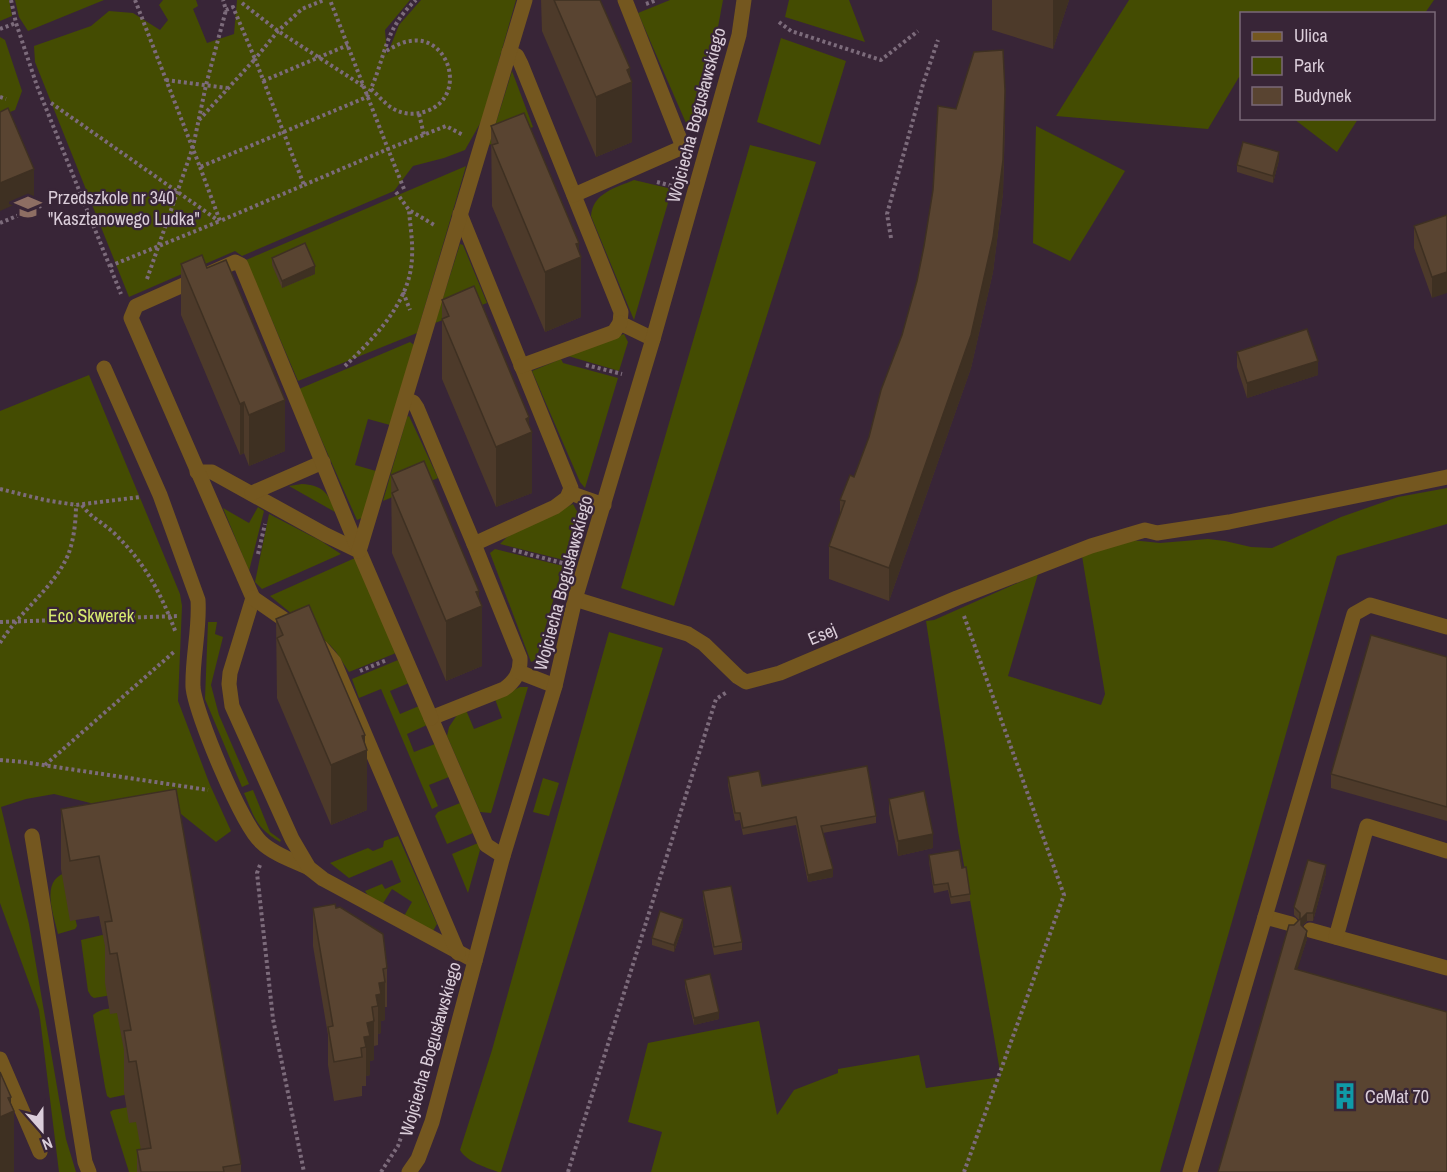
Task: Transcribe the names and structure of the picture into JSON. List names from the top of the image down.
{
  "streets": {
    "street": ["Wojciecha Bogusławskiego", "Esej"]
  },
  "parks": ["Eco Skwerek"],
  "places": {
    "school or university": ["Przedszkole nr 340 \"Kasztanowego Ludka\""],
    "building": ["CeMat 70"]
  },
  "legend": ["Ulica", "Park", "Budynek"],
  "north": "bottom"
}
